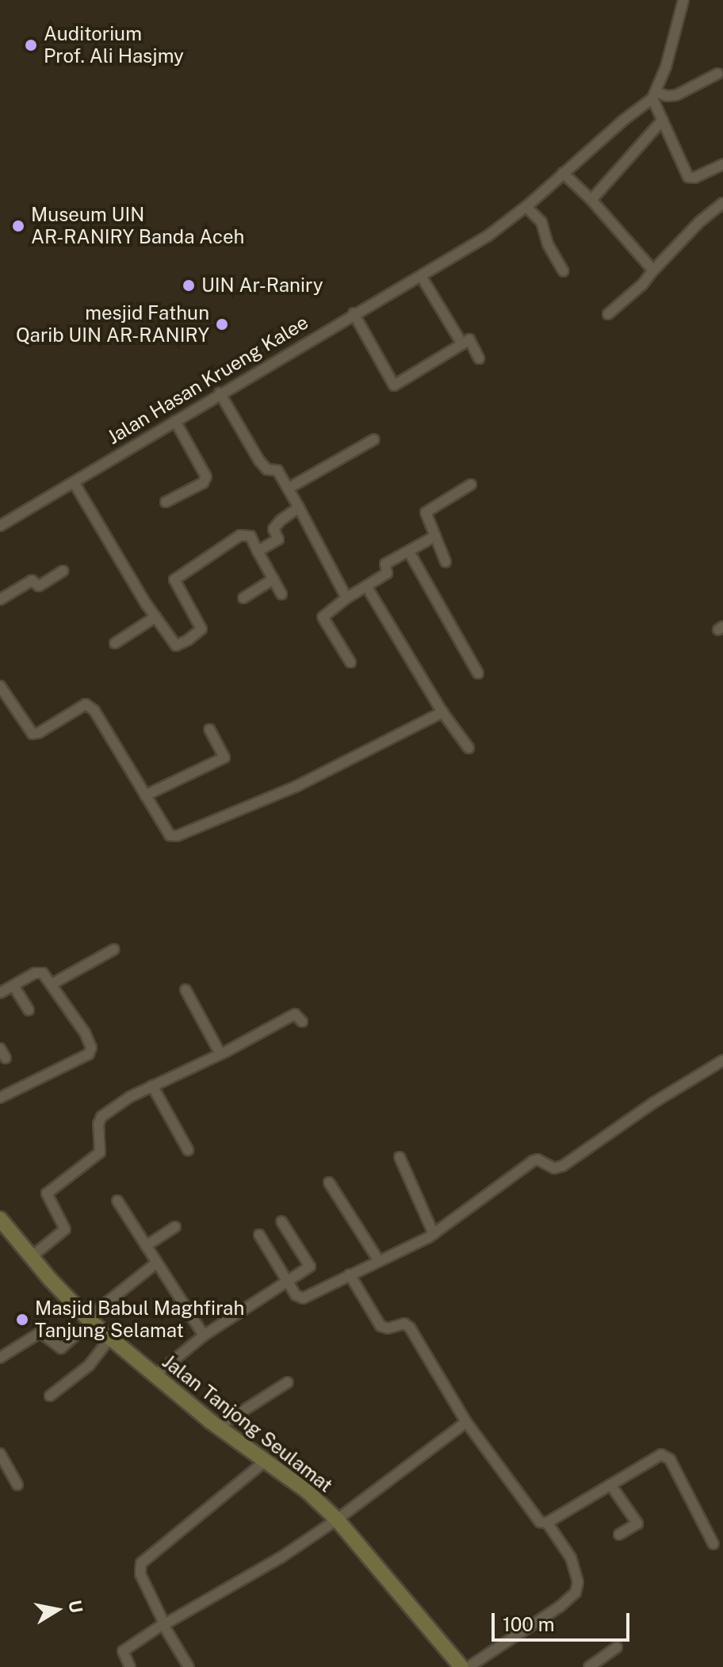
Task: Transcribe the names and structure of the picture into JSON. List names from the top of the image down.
{
  "streets": {
    "street": ["Jalan Hasan Krueng Kalee", "Jalan Tanjong Seulamat"]
  },
  "places": [
    "Auditorium Prof. Ali Hasjmy",
    "Museum UIN AR-RANIRY Banda Aceh",
    "UIN Ar-Raniry",
    "mesjid Fathun Qarib UIN AR-RANIRY",
    "Masjid Babul Maghfirah Tanjung Selamat"
  ],
  "scale_bar": "100 m",
  "north": "right"
}
